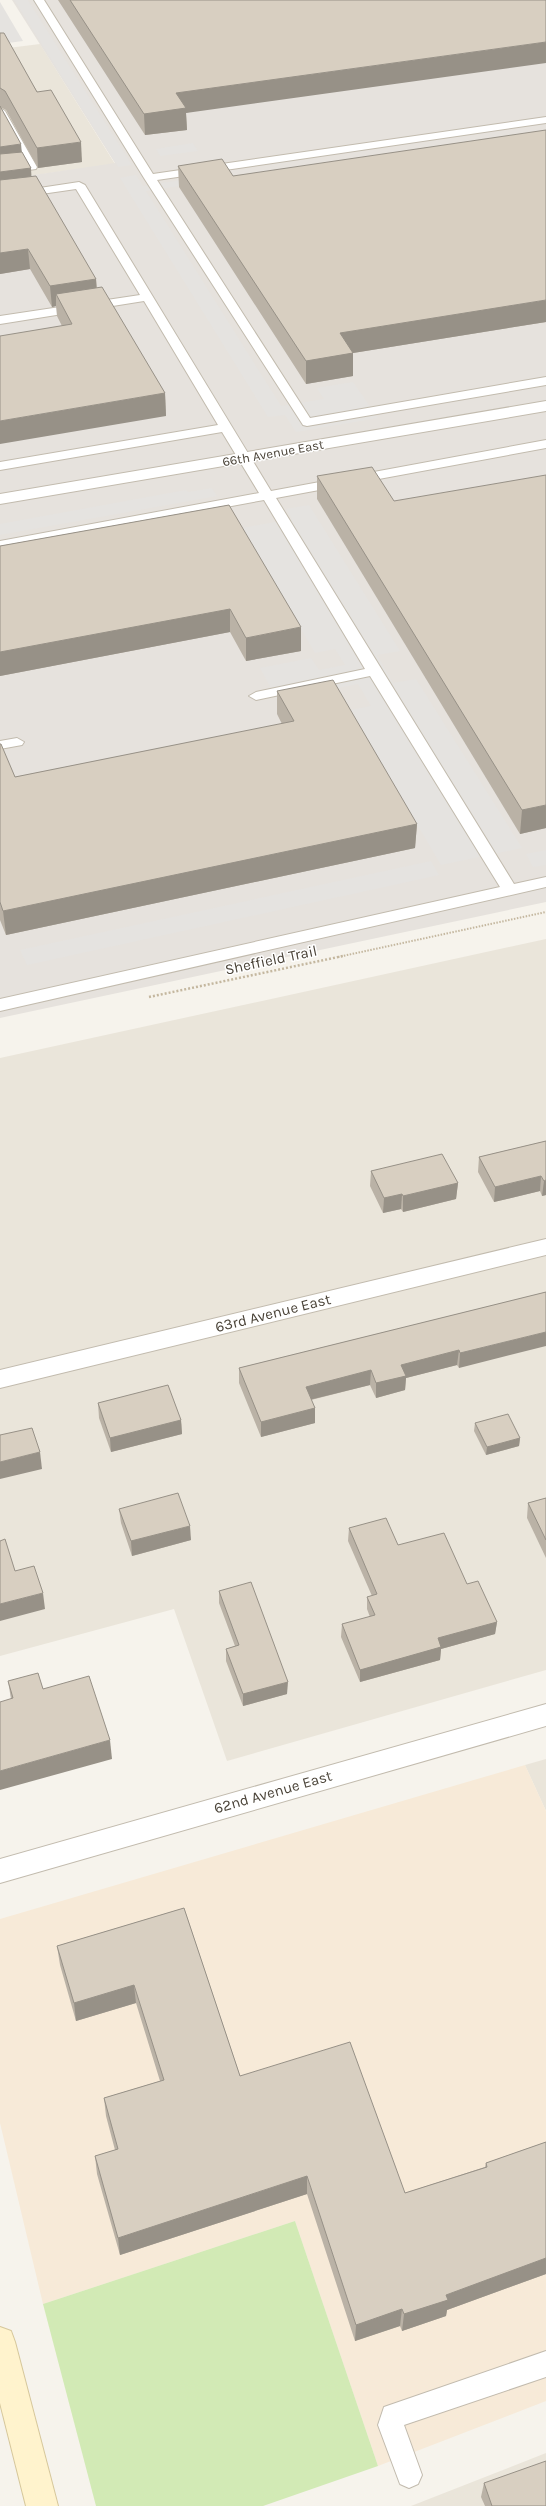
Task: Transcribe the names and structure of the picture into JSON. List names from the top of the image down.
{
  "streets": {
    "street": ["66th Avenue East", "63rd Avenue East", "62nd Avenue East"],
    "path": ["Sheffield Trail"]
  }
}
